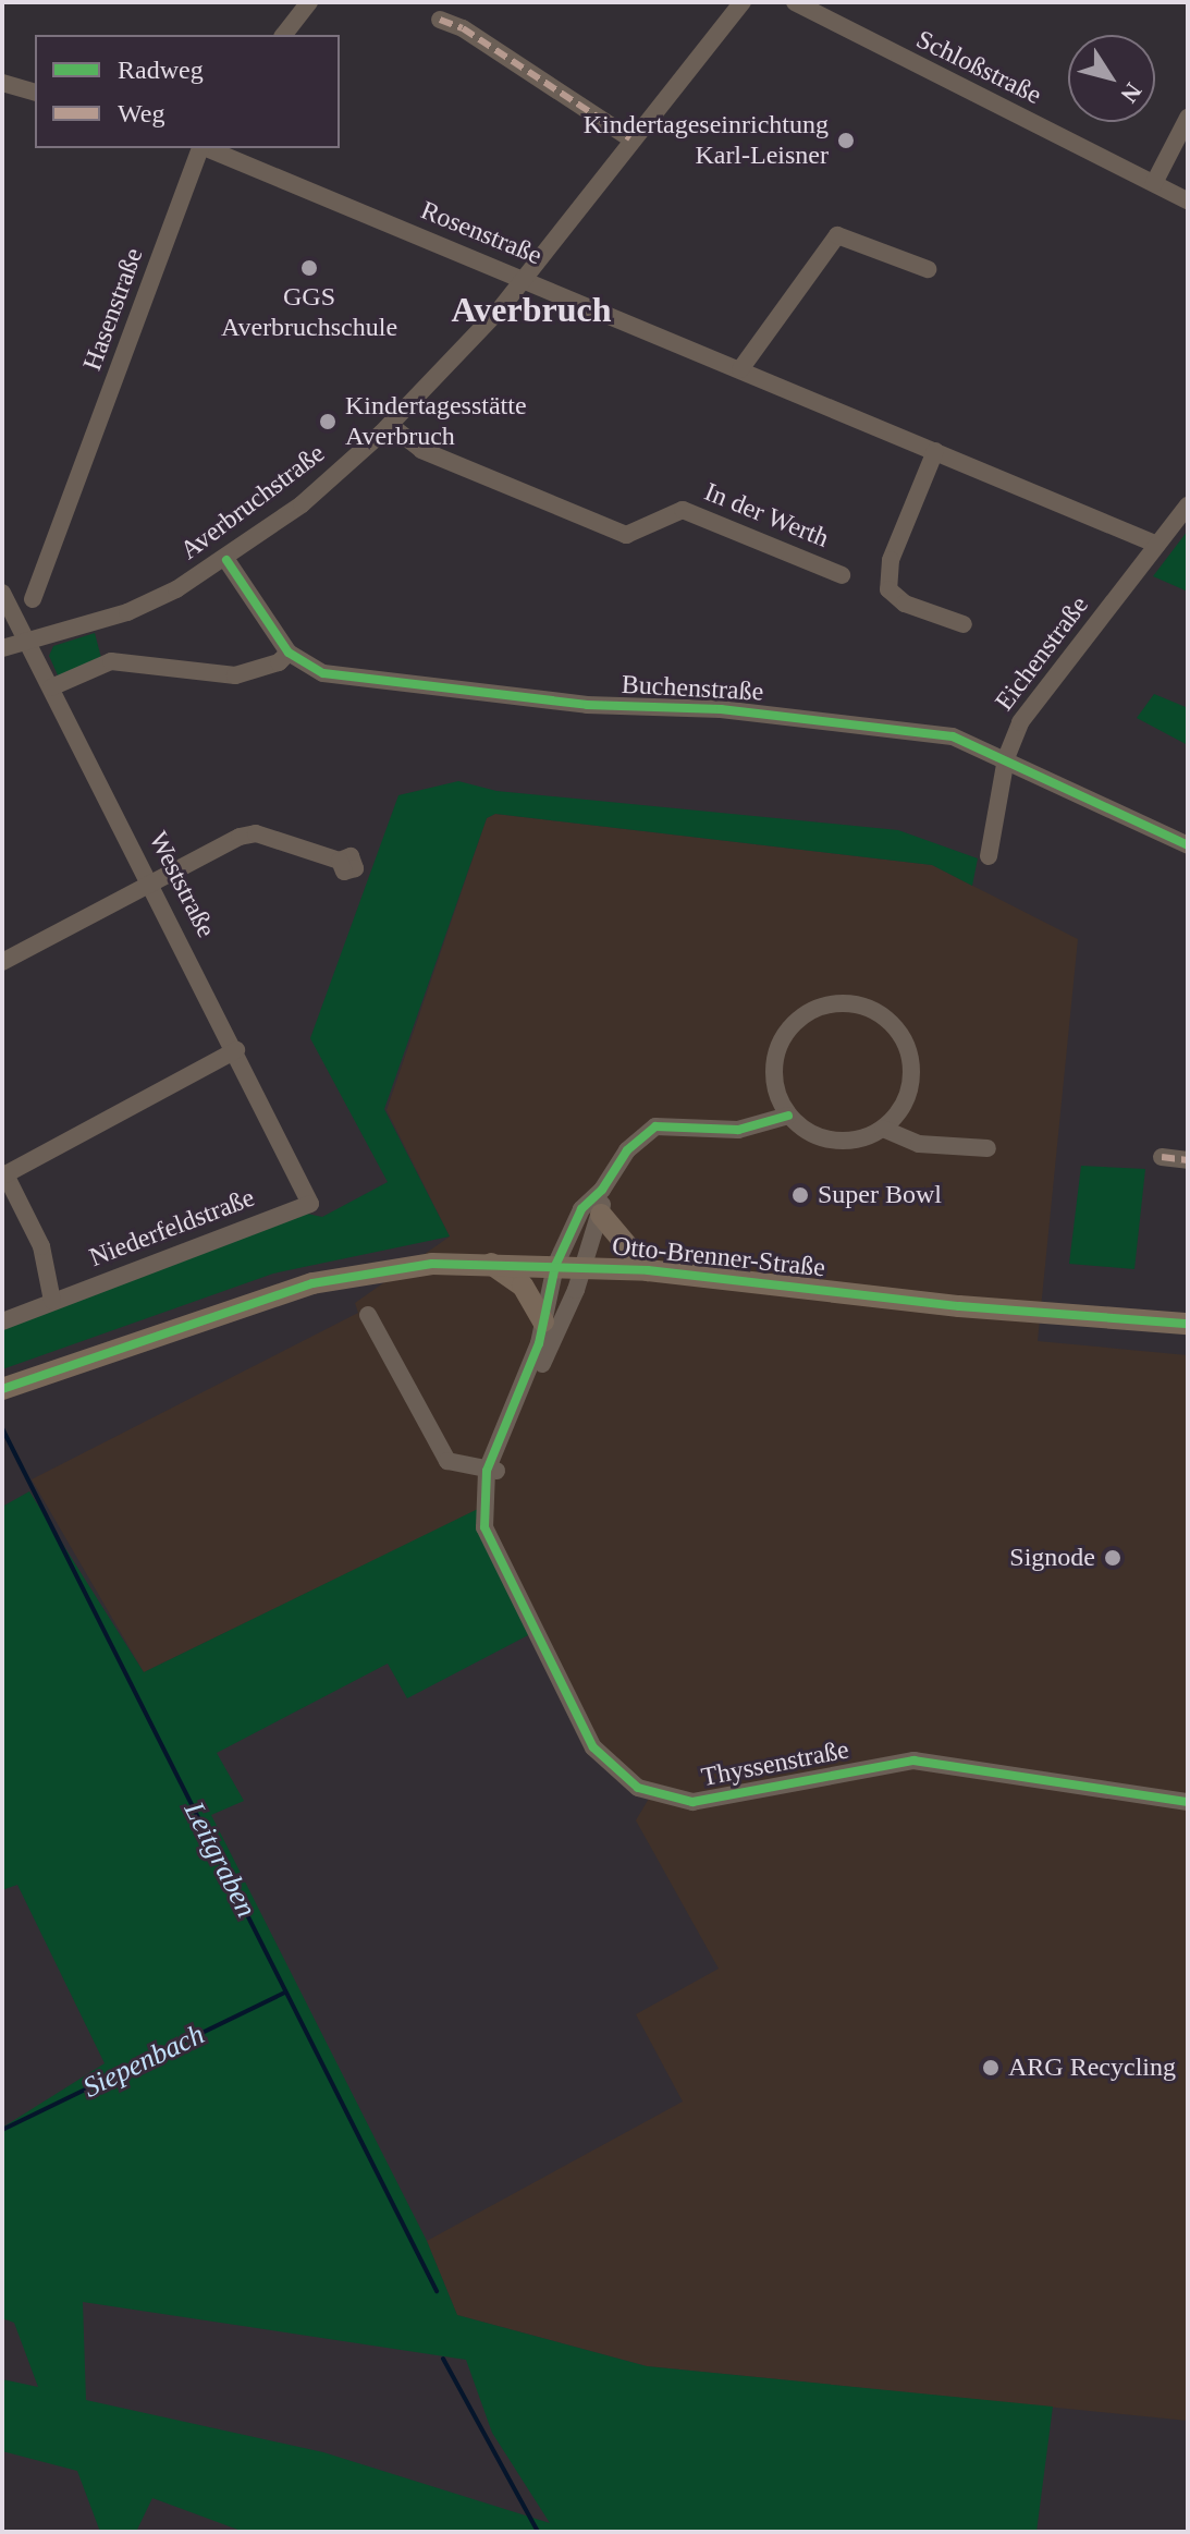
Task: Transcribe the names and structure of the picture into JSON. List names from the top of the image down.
{
  "streets": {
    "main road": ["Otto-Brenner-Straße"],
    "street": [
      "Schloßstraße",
      "Rosenstraße",
      "Hasenstraße",
      "Averbruchstraße",
      "In der Werth",
      "Eichenstraße",
      "Buchenstraße",
      "Weststraße",
      "Niederfeldstraße",
      "Thyssenstraße"
    ]
  },
  "crossings": [
    ["Rosenstraße", "Averbruchstraße"],
    ["Rosenstraße", "Eichenstraße"],
    ["Averbruchstraße", "In der Werth"],
    ["Averbruchstraße", "Buchenstraße"],
    ["Averbruchstraße", "Weststraße"],
    ["Eichenstraße", "Buchenstraße"],
    ["Weststraße", "Niederfeldstraße"],
    ["Otto-Brenner-Straße", "Thyssenstraße"]
  ],
  "districts": ["Averbruch"],
  "water": ["Leitgraben", "Siepenbach"],
  "places": [
    "Kindertageseinrichtung Karl-Leisner",
    "GGS Averbruchschule",
    "Kindertagesstätte Averbruch",
    "Super Bowl",
    "Signode",
    "ARG Recycling"
  ],
  "legend": ["Radweg", "Weg"],
  "north": "bottom right"
}
